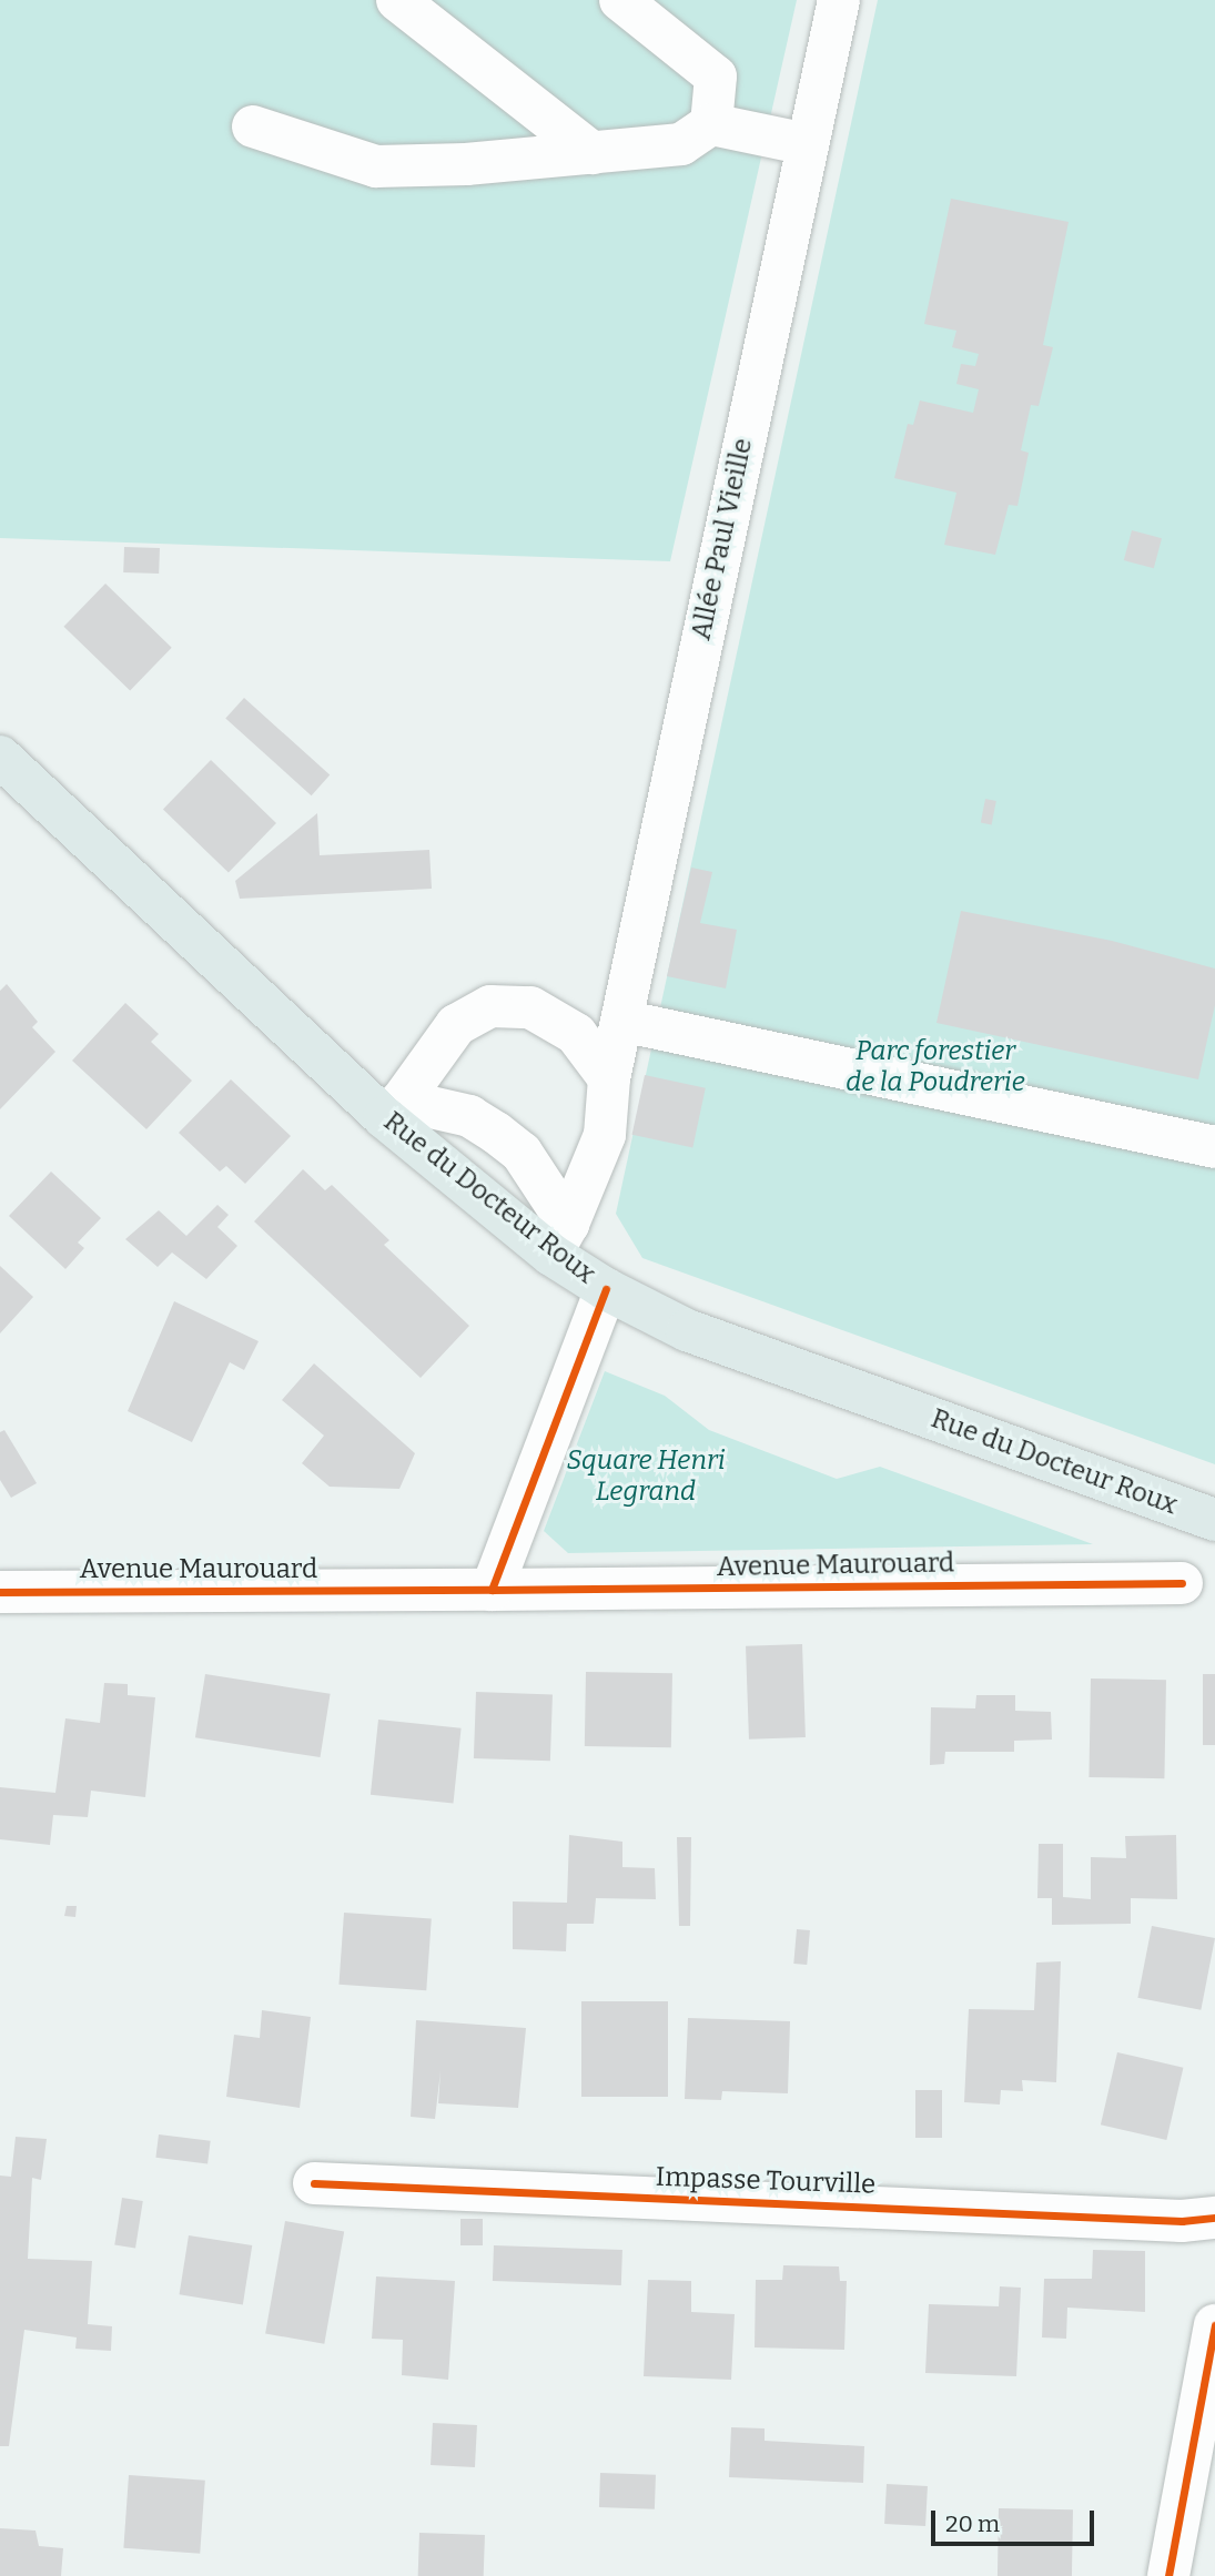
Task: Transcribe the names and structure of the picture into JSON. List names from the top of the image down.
{
  "streets": {
    "main road": ["Rue du Docteur Roux"],
    "street": ["Allée Paul Vieille", "Avenue Maurouard", "Impasse Tourville"]
  },
  "parks": ["Parc forestier de la Poudrerie", "Square Henri Legrand"],
  "scale_bar": "20 m"
}
